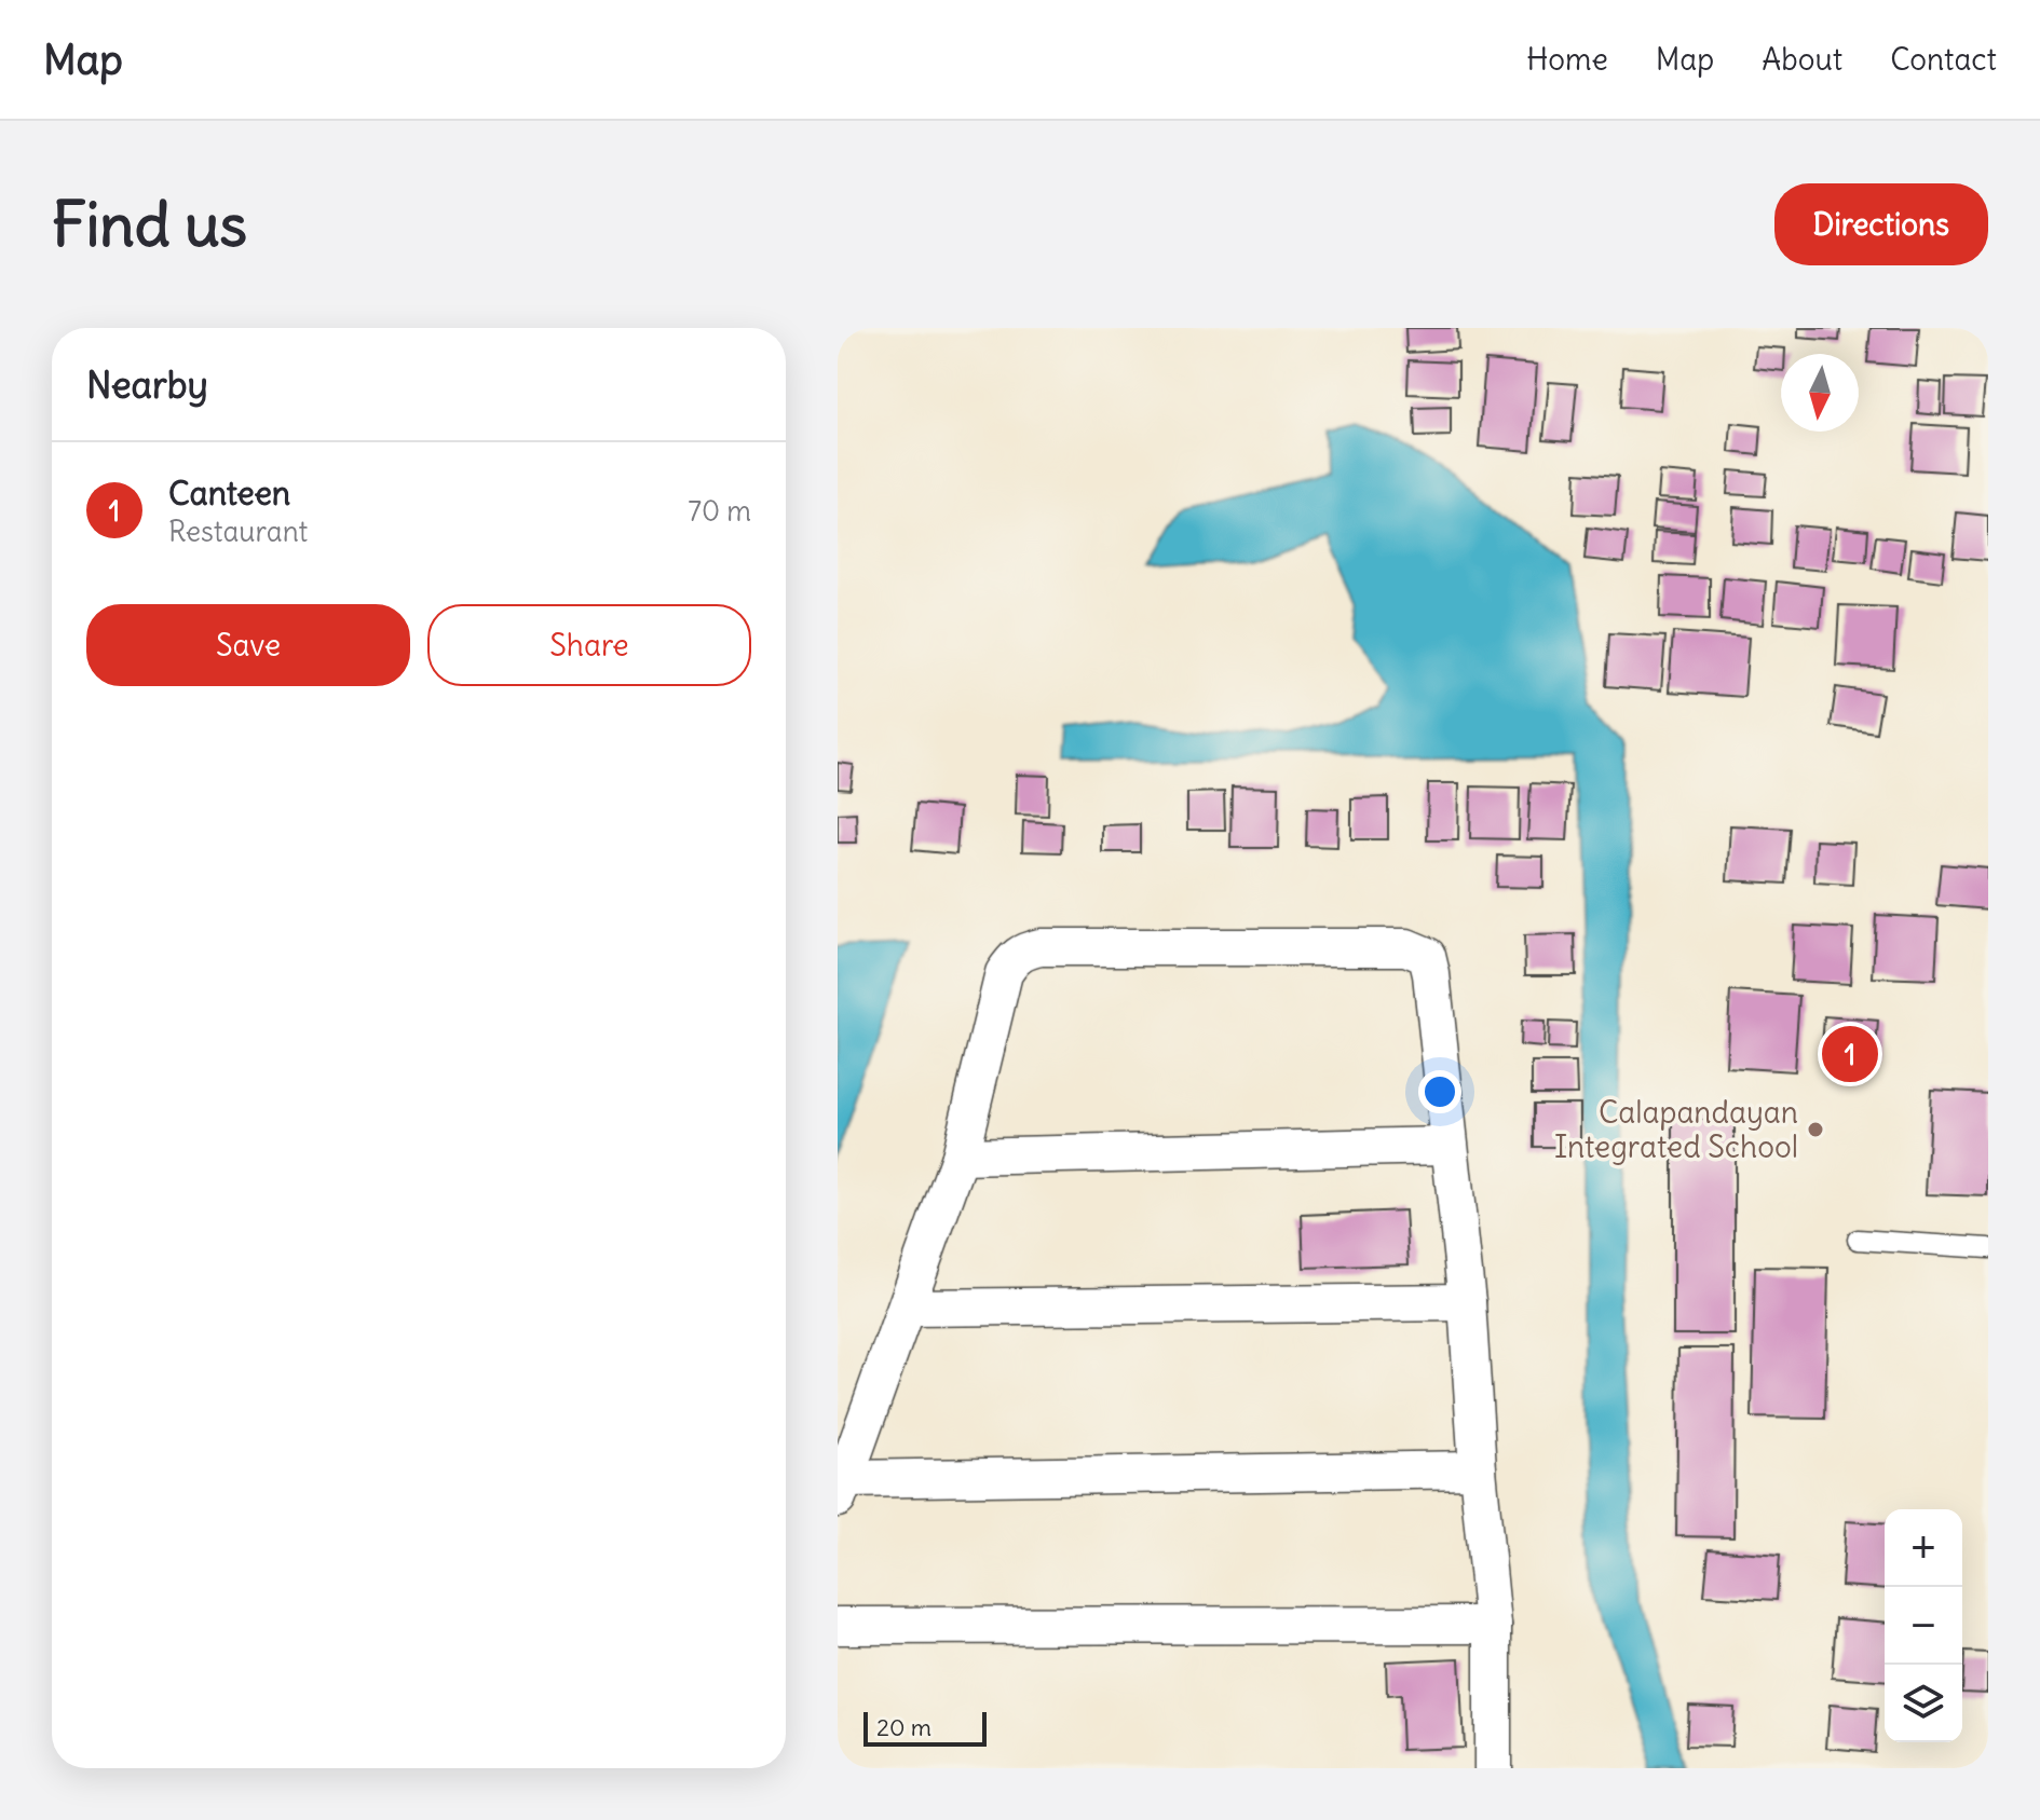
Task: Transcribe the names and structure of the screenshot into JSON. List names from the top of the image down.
{
  "places": ["Calapandayan Integrated School"],
  "scale_bar": "20 m",
  "north": "bottom",
  "page": {
    "header": "Map",
    "nav": [
      "Home",
      "Map",
      "About",
      "Contact"
    ],
    "buttons": [
      "Directions",
      ["Save", "Share"]
    ],
    "title": "Find us",
    "heading": "Nearby",
    "list": [
      {
        "mark": "1",
        "name": "Canteen",
        "note": "Restaurant",
        "value": "70 m"
      }
    ],
    "pins": "1",
    "map_buttons": ["+", "−"],
    "scale": "20 m"
  }
}
